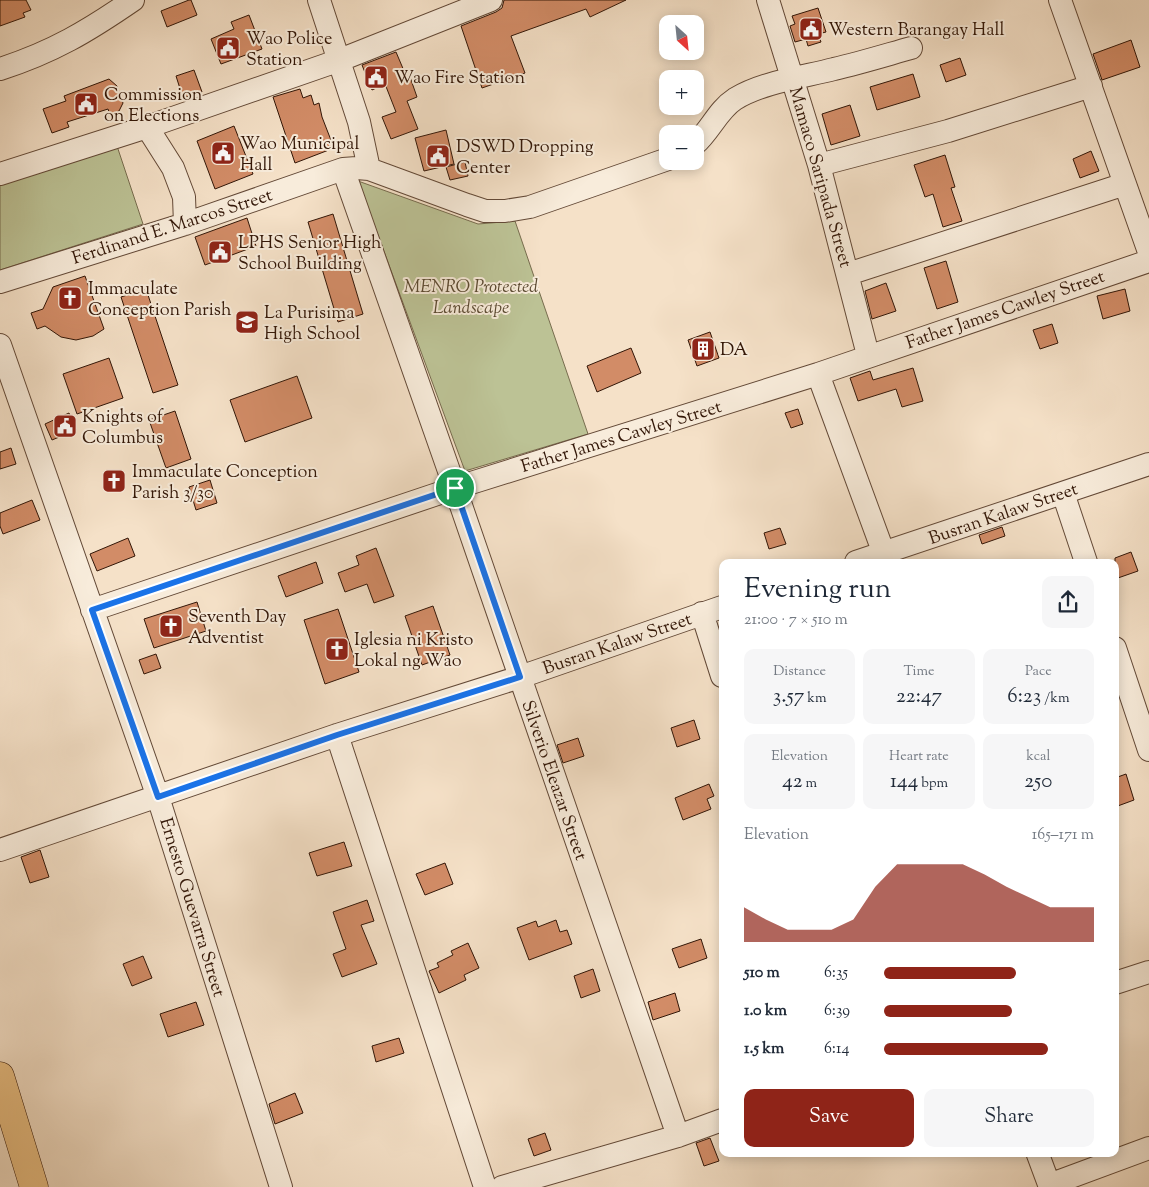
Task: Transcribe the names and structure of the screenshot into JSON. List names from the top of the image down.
{
  "streets": {
    "street": [
      "Mamaco Saripada Street",
      "Ferdinand E. Marcos Street",
      "Father James Cawley Street",
      "Busran Kalaw Street",
      "Silverio Eleazar Street",
      "Ernesto Guevarra Street"
    ]
  },
  "crossings": [
    ["Mamaco Saripada Street", "Father James Cawley Street"],
    ["Ferdinand E. Marcos Street", "Silverio Eleazar Street"],
    ["Father James Cawley Street", "Silverio Eleazar Street"],
    ["Father James Cawley Street", "Ernesto Guevarra Street"],
    ["Busran Kalaw Street", "Silverio Eleazar Street"],
    ["Busran Kalaw Street", "Ernesto Guevarra Street"]
  ],
  "parks": ["MENRO Protected Landscape"],
  "places": {
    "public building": [
      "Western Barangay Hall",
      "Wao Police Station",
      "Wao Fire Station",
      "Commission on Elections",
      "Wao Municipal Hall",
      "DSWD Dropping Center",
      "LPHS Senior High School Building",
      "Knights of Columbus"
    ],
    "church": [
      "Immaculate Conception Parish",
      "Immaculate Conception Parish 3/30",
      "Seventh Day Adventist",
      "Iglesia ni Kristo Lokal ng Wao"
    ],
    "school or university": ["La Purisima High School"],
    "building": ["DA"]
  },
  "north": "bottom right",
  "page": {
    "map_buttons": ["+", "−"],
    "heading": ["Evening run", "21:00 · 7 × 510 m"],
    "stats": [
      ["Distance", "3.57 km"],
      ["Time", "22:47"],
      ["Pace", "6:23 /km"],
      ["Elevation", "42 m"],
      ["Heart rate", "144 bpm"],
      ["kcal", "250"]
    ],
    "chart": ["Elevation", "165–171 m"],
    "list": [
      {
        "name": "510 m",
        "note": "6:35"
      },
      {
        "name": "1.0 km",
        "note": "6:39"
      },
      {
        "name": "1.5 km",
        "note": "6:14"
      }
    ],
    "buttons": ["Save", "Share"]
  }
}
